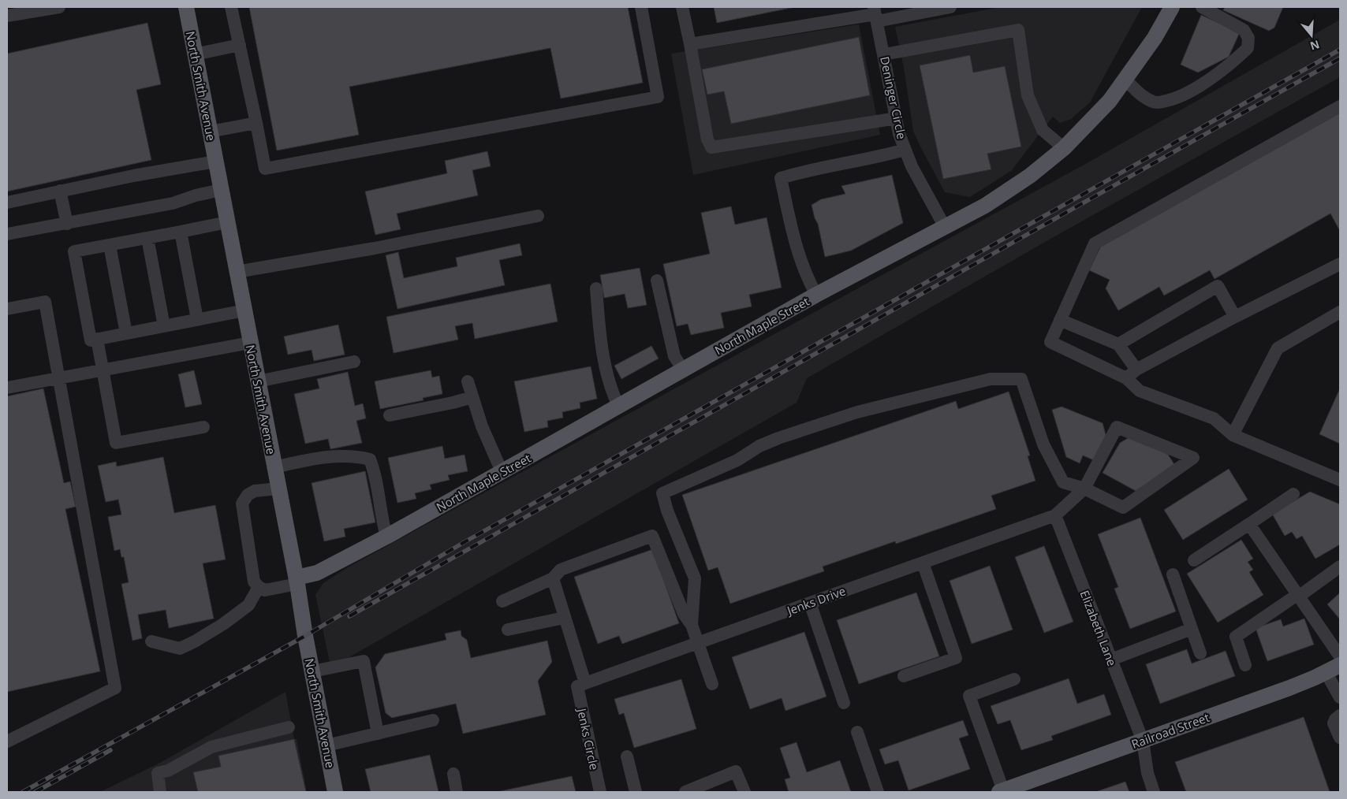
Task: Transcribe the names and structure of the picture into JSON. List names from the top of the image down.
{
  "streets": {
    "main road": ["North Smith Avenue", "North Maple Street", "Railroad Street"],
    "street": [
      "Deninger Circle",
      "Jenks Drive",
      "Elizabeth Lane",
      "Jenks Circle"
    ]
  },
  "crossings": [
    ["North Smith Avenue", "North Maple Street"],
    ["Deninger Circle", "North Maple Street"],
    ["Jenks Drive", "Elizabeth Lane"],
    ["Jenks Drive", "Jenks Circle"],
    ["Elizabeth Lane", "Railroad Street"]
  ],
  "north": "bottom"
}
